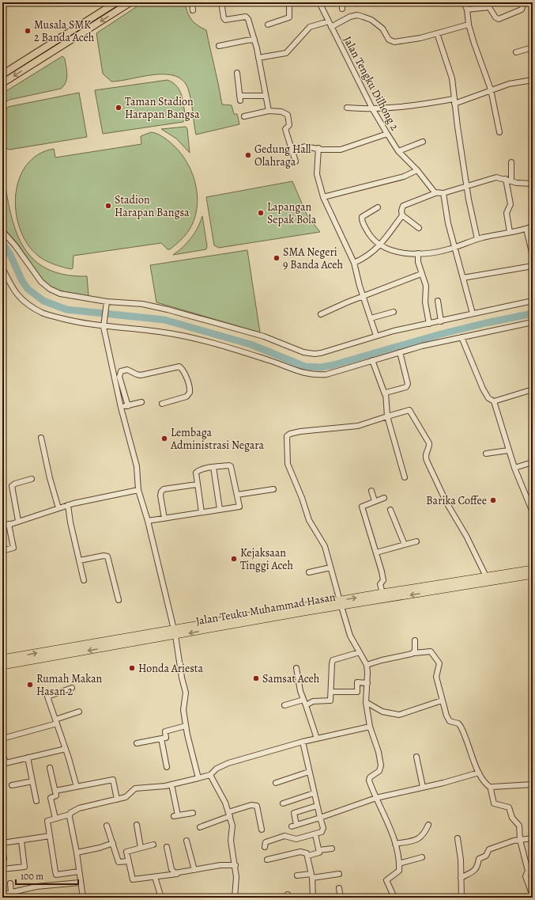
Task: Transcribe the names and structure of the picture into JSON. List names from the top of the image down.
{
  "streets": {
    "highway": ["Jalan Teuku Muhammad Hasan"],
    "street": ["Jalan Tengku Dilhong 2"]
  },
  "places": [
    "Musala SMK 2 Banda Aceh",
    "Taman Stadion Harapan Bangsa",
    "Gedung Hall Olahraga",
    "Stadion Harapan Bangsa",
    "Lapangan Sepak Bola",
    "SMA Negeri 9 Banda Aceh",
    "Lembaga Administrasi Negara",
    "Barika Coffee",
    "Kejaksaan Tinggi Aceh",
    "Honda Ariesta",
    "Samsat Aceh",
    "Rumah Makan Hasan 2"
  ],
  "scale_bar": "100 m"
}
